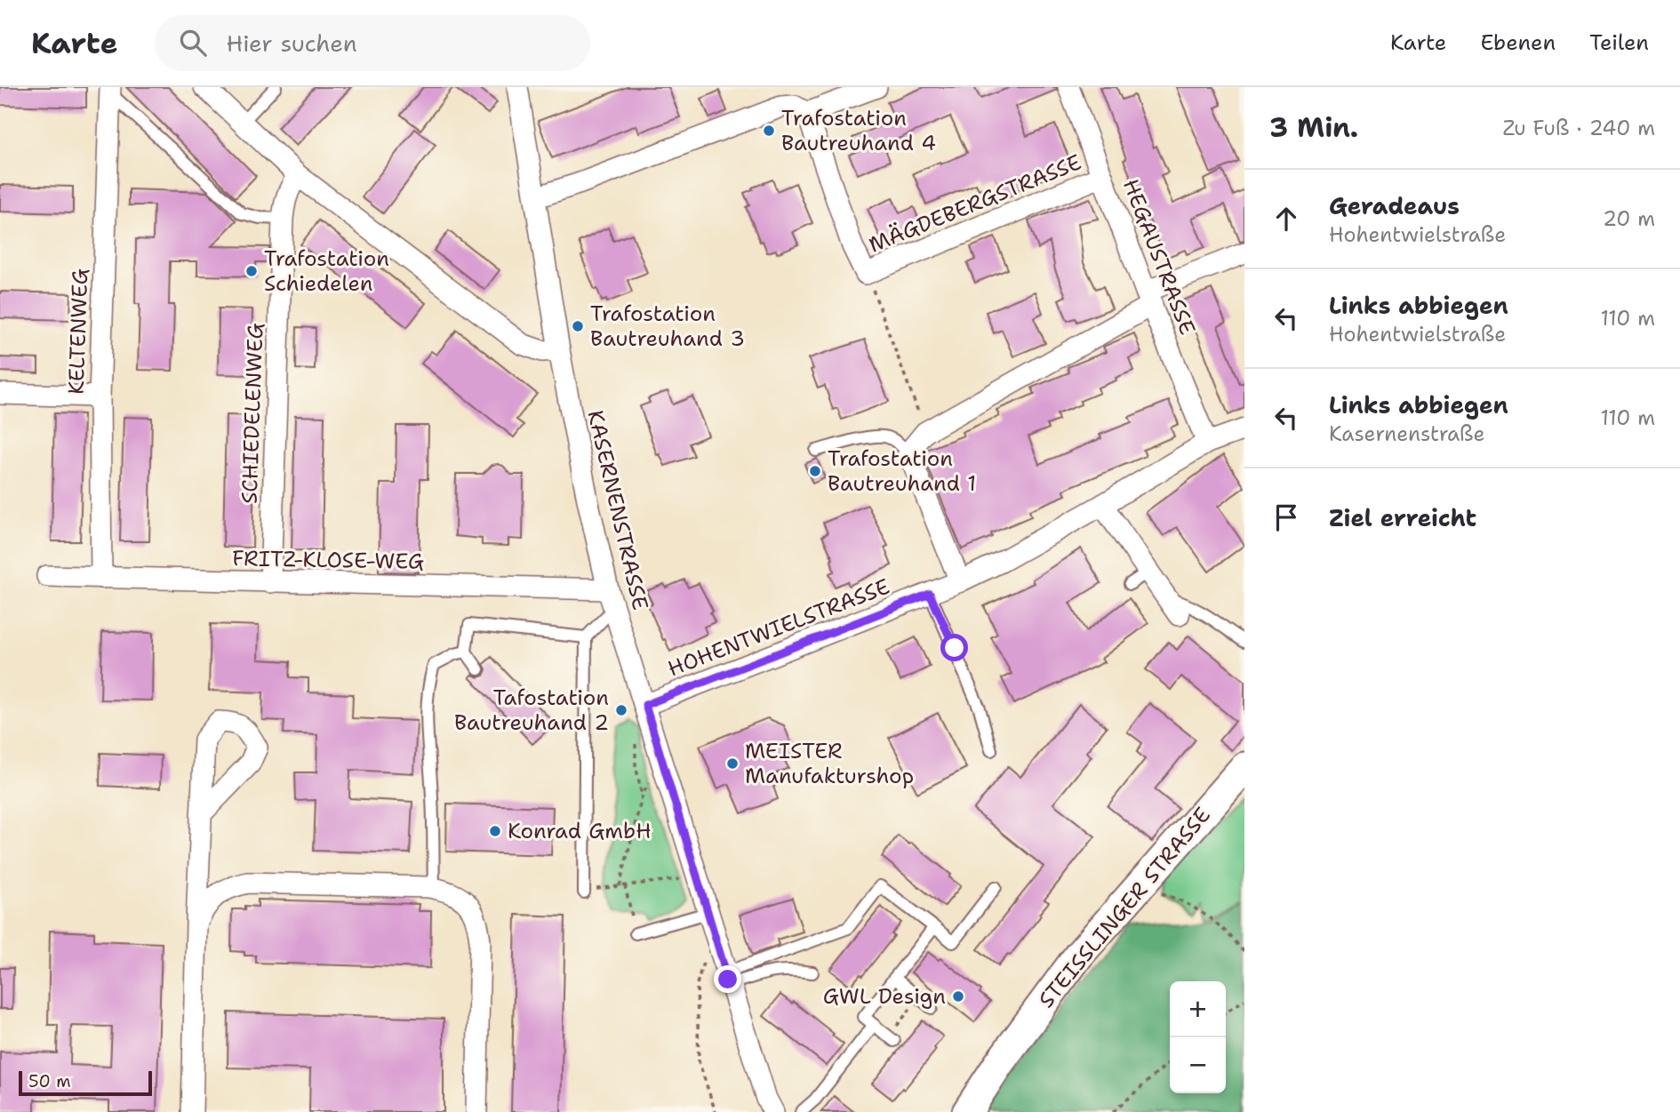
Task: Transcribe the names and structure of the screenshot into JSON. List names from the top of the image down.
{
  "streets": {
    "main road": ["STEISSLINGER STRASSE"],
    "street": [
      "MÄGDEBERGSTRASSE",
      "HEGAUSTRASSE",
      "KELTENWEG",
      "SCHIEDELENWEG",
      "KASERNENSTRASSE",
      "FRITZ-KLOSE-WEG",
      "HOHENTWIELSTRASSE"
    ]
  },
  "crossings": [
    ["MÄGDEBERGSTRASSE", "HEGAUSTRASSE"],
    ["HEGAUSTRASSE", "HOHENTWIELSTRASSE"],
    ["KELTENWEG", "FRITZ-KLOSE-WEG"],
    ["SCHIEDELENWEG", "FRITZ-KLOSE-WEG"],
    ["KASERNENSTRASSE", "FRITZ-KLOSE-WEG"],
    ["KASERNENSTRASSE", "HOHENTWIELSTRASSE"]
  ],
  "places": [
    "Trafostation Bautreuhand 4",
    "Trafostation Schiedelen",
    "Trafostation Bautreuhand 3",
    "Trafostation Bautreuhand 1",
    "Tafostation Bautreuhand 2",
    "MEISTER Manufakturshop",
    "Konrad GmbH",
    "GWL Design"
  ],
  "scale_bar": "50 m",
  "page": {
    "header": "Karte",
    "search": "Hier suchen",
    "nav": ["Karte", "Ebenen", "Teilen"],
    "heading": ["3 Min.", "Zu Fuß · 240 m"],
    "list": [
      ["Geradeaus", "Hohentwielstraße", "20 m"],
      ["Links abbiegen", "Hohentwielstraße", "110 m"],
      ["Links abbiegen", "Kasernenstraße", "110 m"],
      "Ziel erreicht"
    ],
    "map_buttons": ["+", "−"],
    "scale": "50 m"
  }
}
